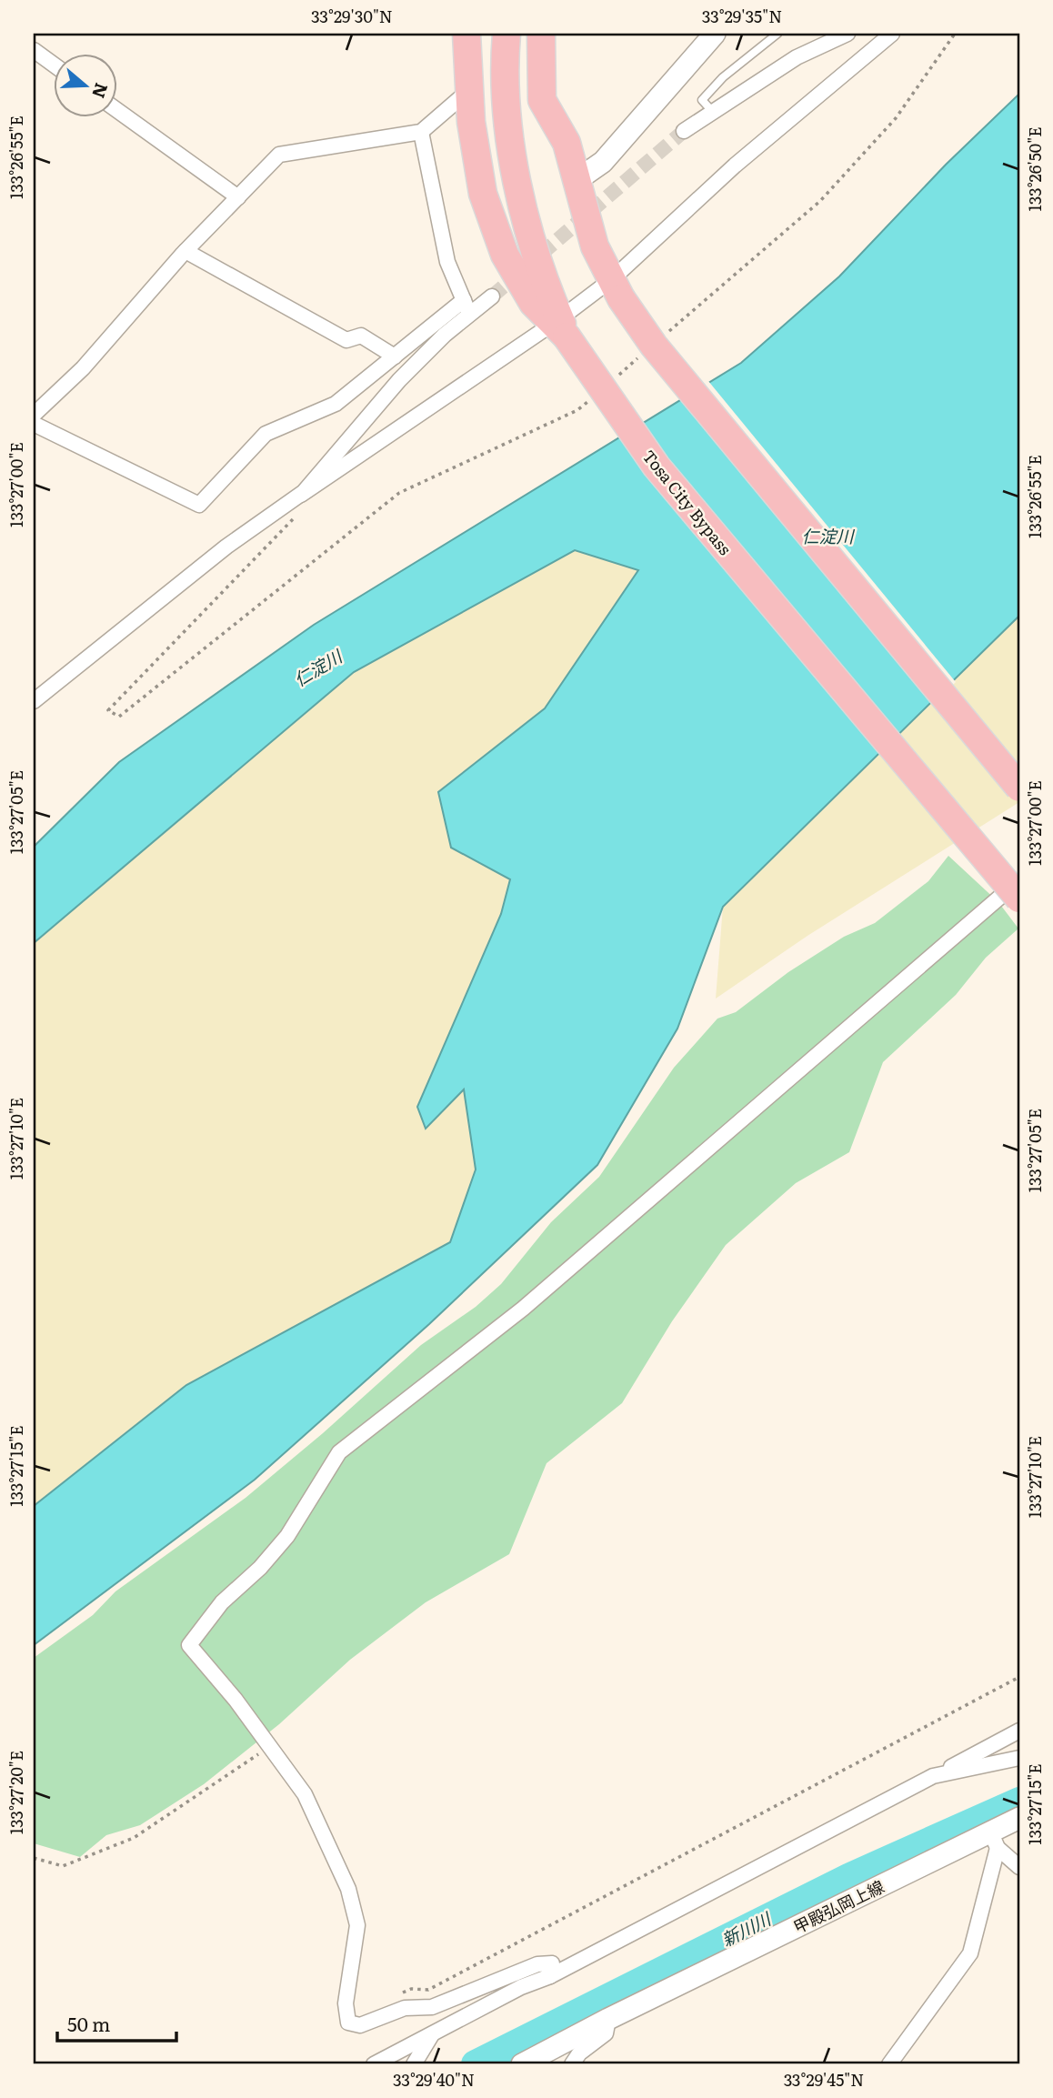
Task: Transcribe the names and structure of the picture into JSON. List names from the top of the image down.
{
  "streets": {
    "highway": ["Tosa City Bypass"],
    "main road": ["甲殿弘岡上線"]
  },
  "water": ["仁淀川", "新川川"],
  "scale_bar": "50 m",
  "north": "right",
  "coordinates": [
    "33°29'30\"N",
    "33°29'35\"N",
    "133°26'55\"E",
    "133°26'50\"E",
    "133°27'00\"E",
    "133°27'05\"E",
    "133°27'10\"E",
    "133°27'15\"E",
    "133°27'20\"E",
    "33°29'40\"N",
    "33°29'45\"N"
  ]
}
